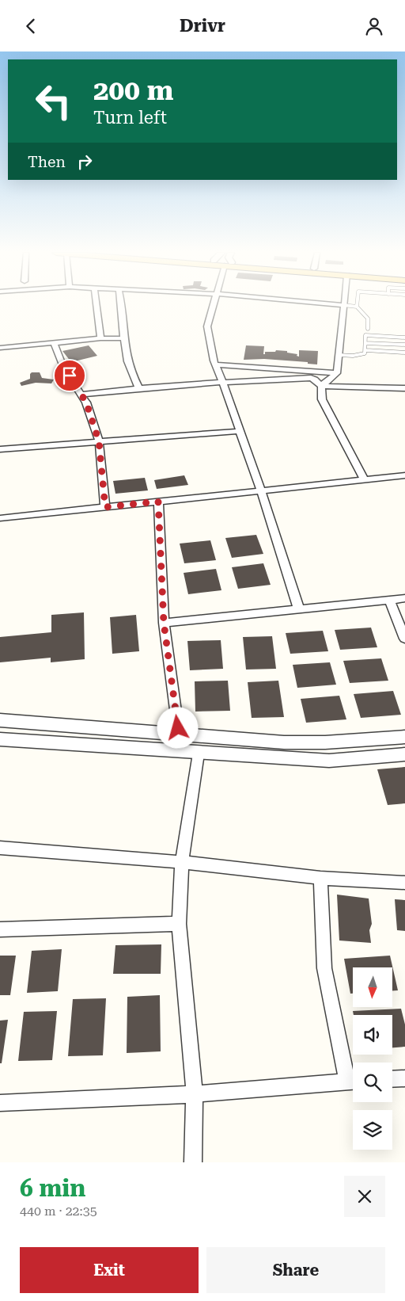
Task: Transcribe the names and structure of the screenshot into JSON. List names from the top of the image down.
{
  "north": "bottom",
  "page": {
    "header": "Drivr",
    "turn": ["200 m", "Turn left"],
    "then": "Then",
    "heading": ["6 min", "440 m · 22:35"],
    "buttons": ["Exit", "Share"]
  }
}
